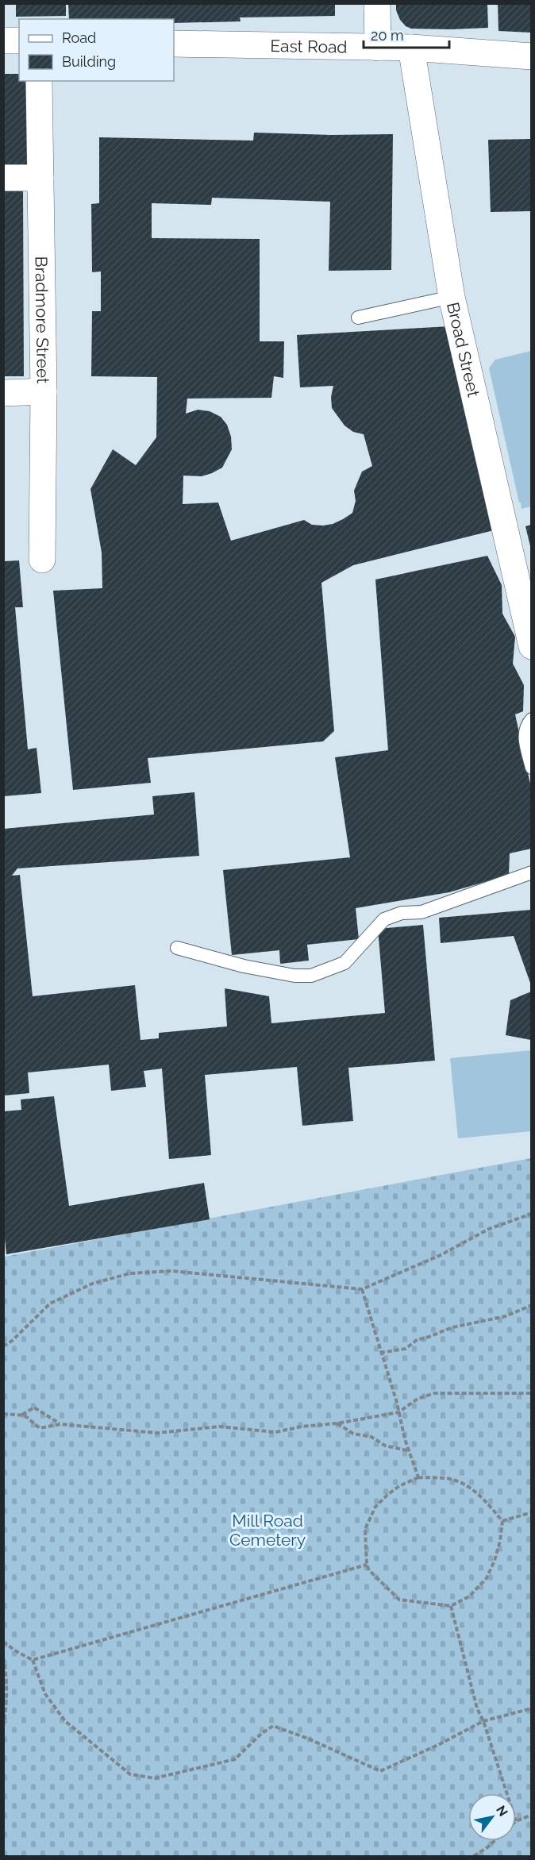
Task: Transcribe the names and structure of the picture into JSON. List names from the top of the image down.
{
  "streets": {
    "street": ["East Road", "Bradmore Street", "Broad Street"]
  },
  "crossings": [
    ["East Road", "Broad Street"]
  ],
  "parks": ["Mill Road Cemetery"],
  "legend": ["Road", "Building"],
  "scale_bar": "20 m",
  "north": "top right"
}
